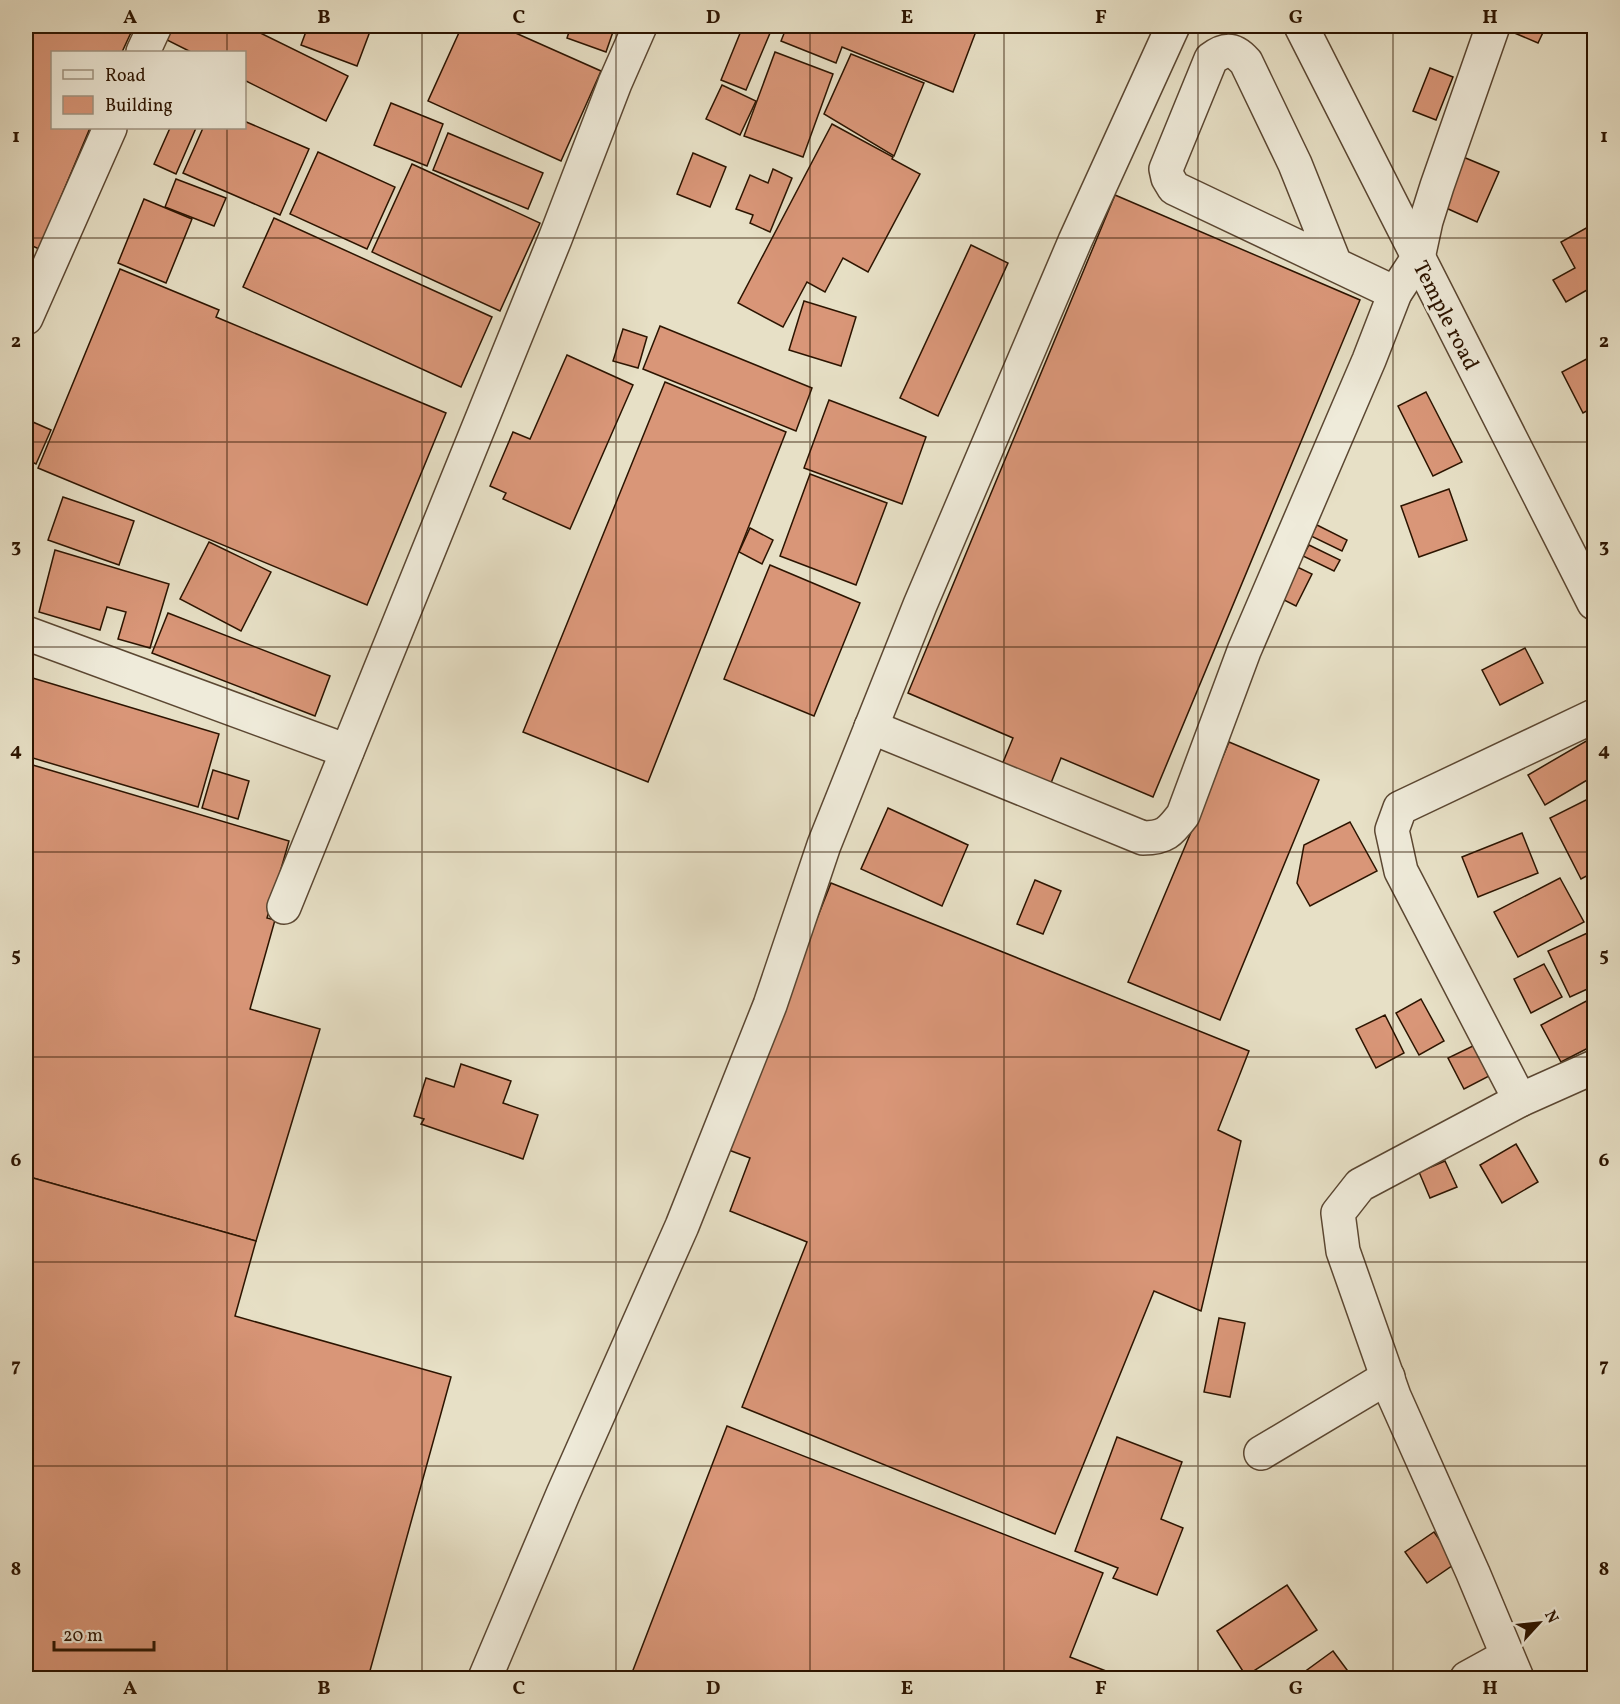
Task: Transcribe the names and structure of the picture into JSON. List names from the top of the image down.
{
  "streets": {
    "street": ["Temple road"]
  },
  "legend": ["Road", "Building"],
  "scale_bar": "20 m",
  "north": "top right",
  "grid": {
    "columns": [
      "A",
      "B",
      "C",
      "D",
      "E",
      "F",
      "G",
      "H"
    ],
    "rows": [
      "1",
      "2",
      "3",
      "4",
      "5",
      "6",
      "7",
      "8"
    ]
  }
}
